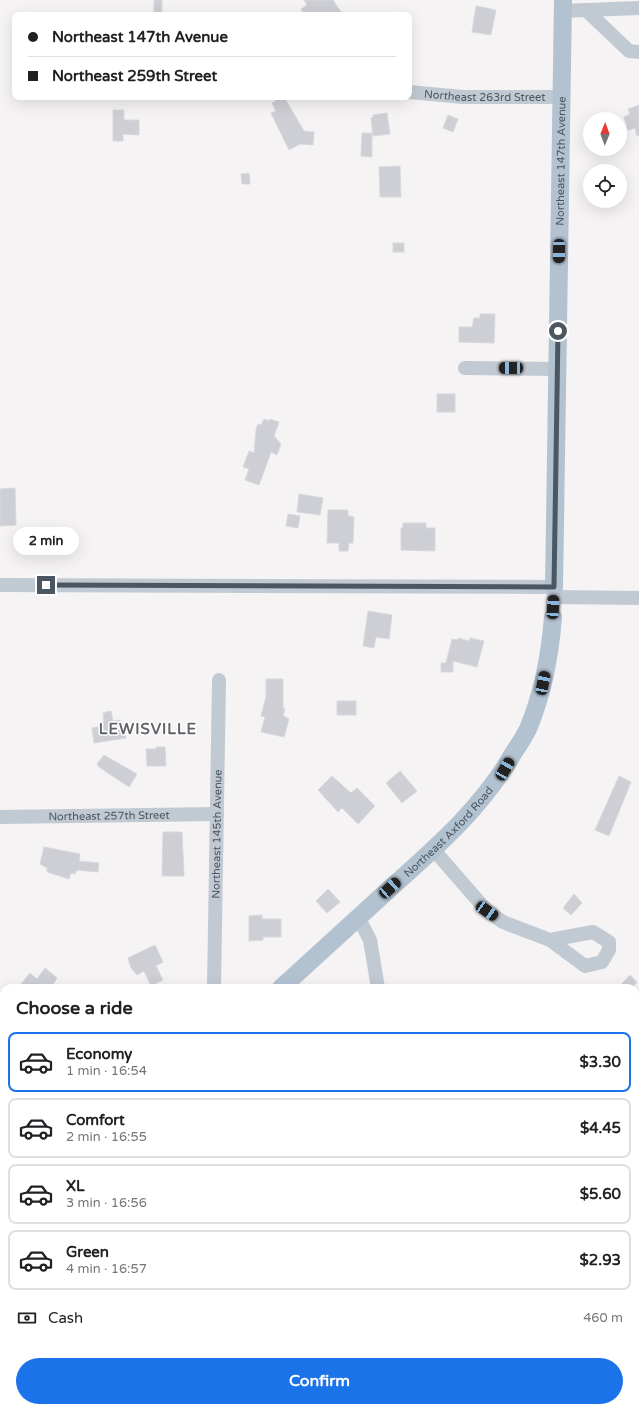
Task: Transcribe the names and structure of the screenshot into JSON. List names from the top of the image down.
{
  "streets": {
    "main road": ["Northeast 147th Avenue", "Northeast Axford Road"],
    "street": ["Northeast 263rd Street", "Northeast 257th Street", "Northeast 145th Avenue"]
  },
  "crossings": [
    ["Northeast 263rd Street", "Northeast 147th Avenue"],
    ["Northeast 147th Avenue", "Northeast Axford Road"],
    ["Northeast 257th Street", "Northeast 145th Avenue"]
  ],
  "districts": ["LEWISVILLE"],
  "north": "top",
  "page": {
    "banner": ["Northeast 147th Avenue", "Northeast 259th Street"],
    "bubble": "2 min",
    "heading": "Choose a ride",
    "list": [
      {
        "name": "Economy",
        "note": "1 min · 16:54",
        "value": "$3.30"
      },
      {
        "name": "Comfort",
        "note": "2 min · 16:55",
        "value": "$4.45"
      },
      {
        "name": "XL",
        "note": "3 min · 16:56",
        "value": "$5.60"
      },
      {
        "name": "Green",
        "note": "4 min · 16:57",
        "value": "$2.93"
      }
    ],
    "pay": ["Cash", "460 m"],
    "buttons": "Confirm"
  }
}
